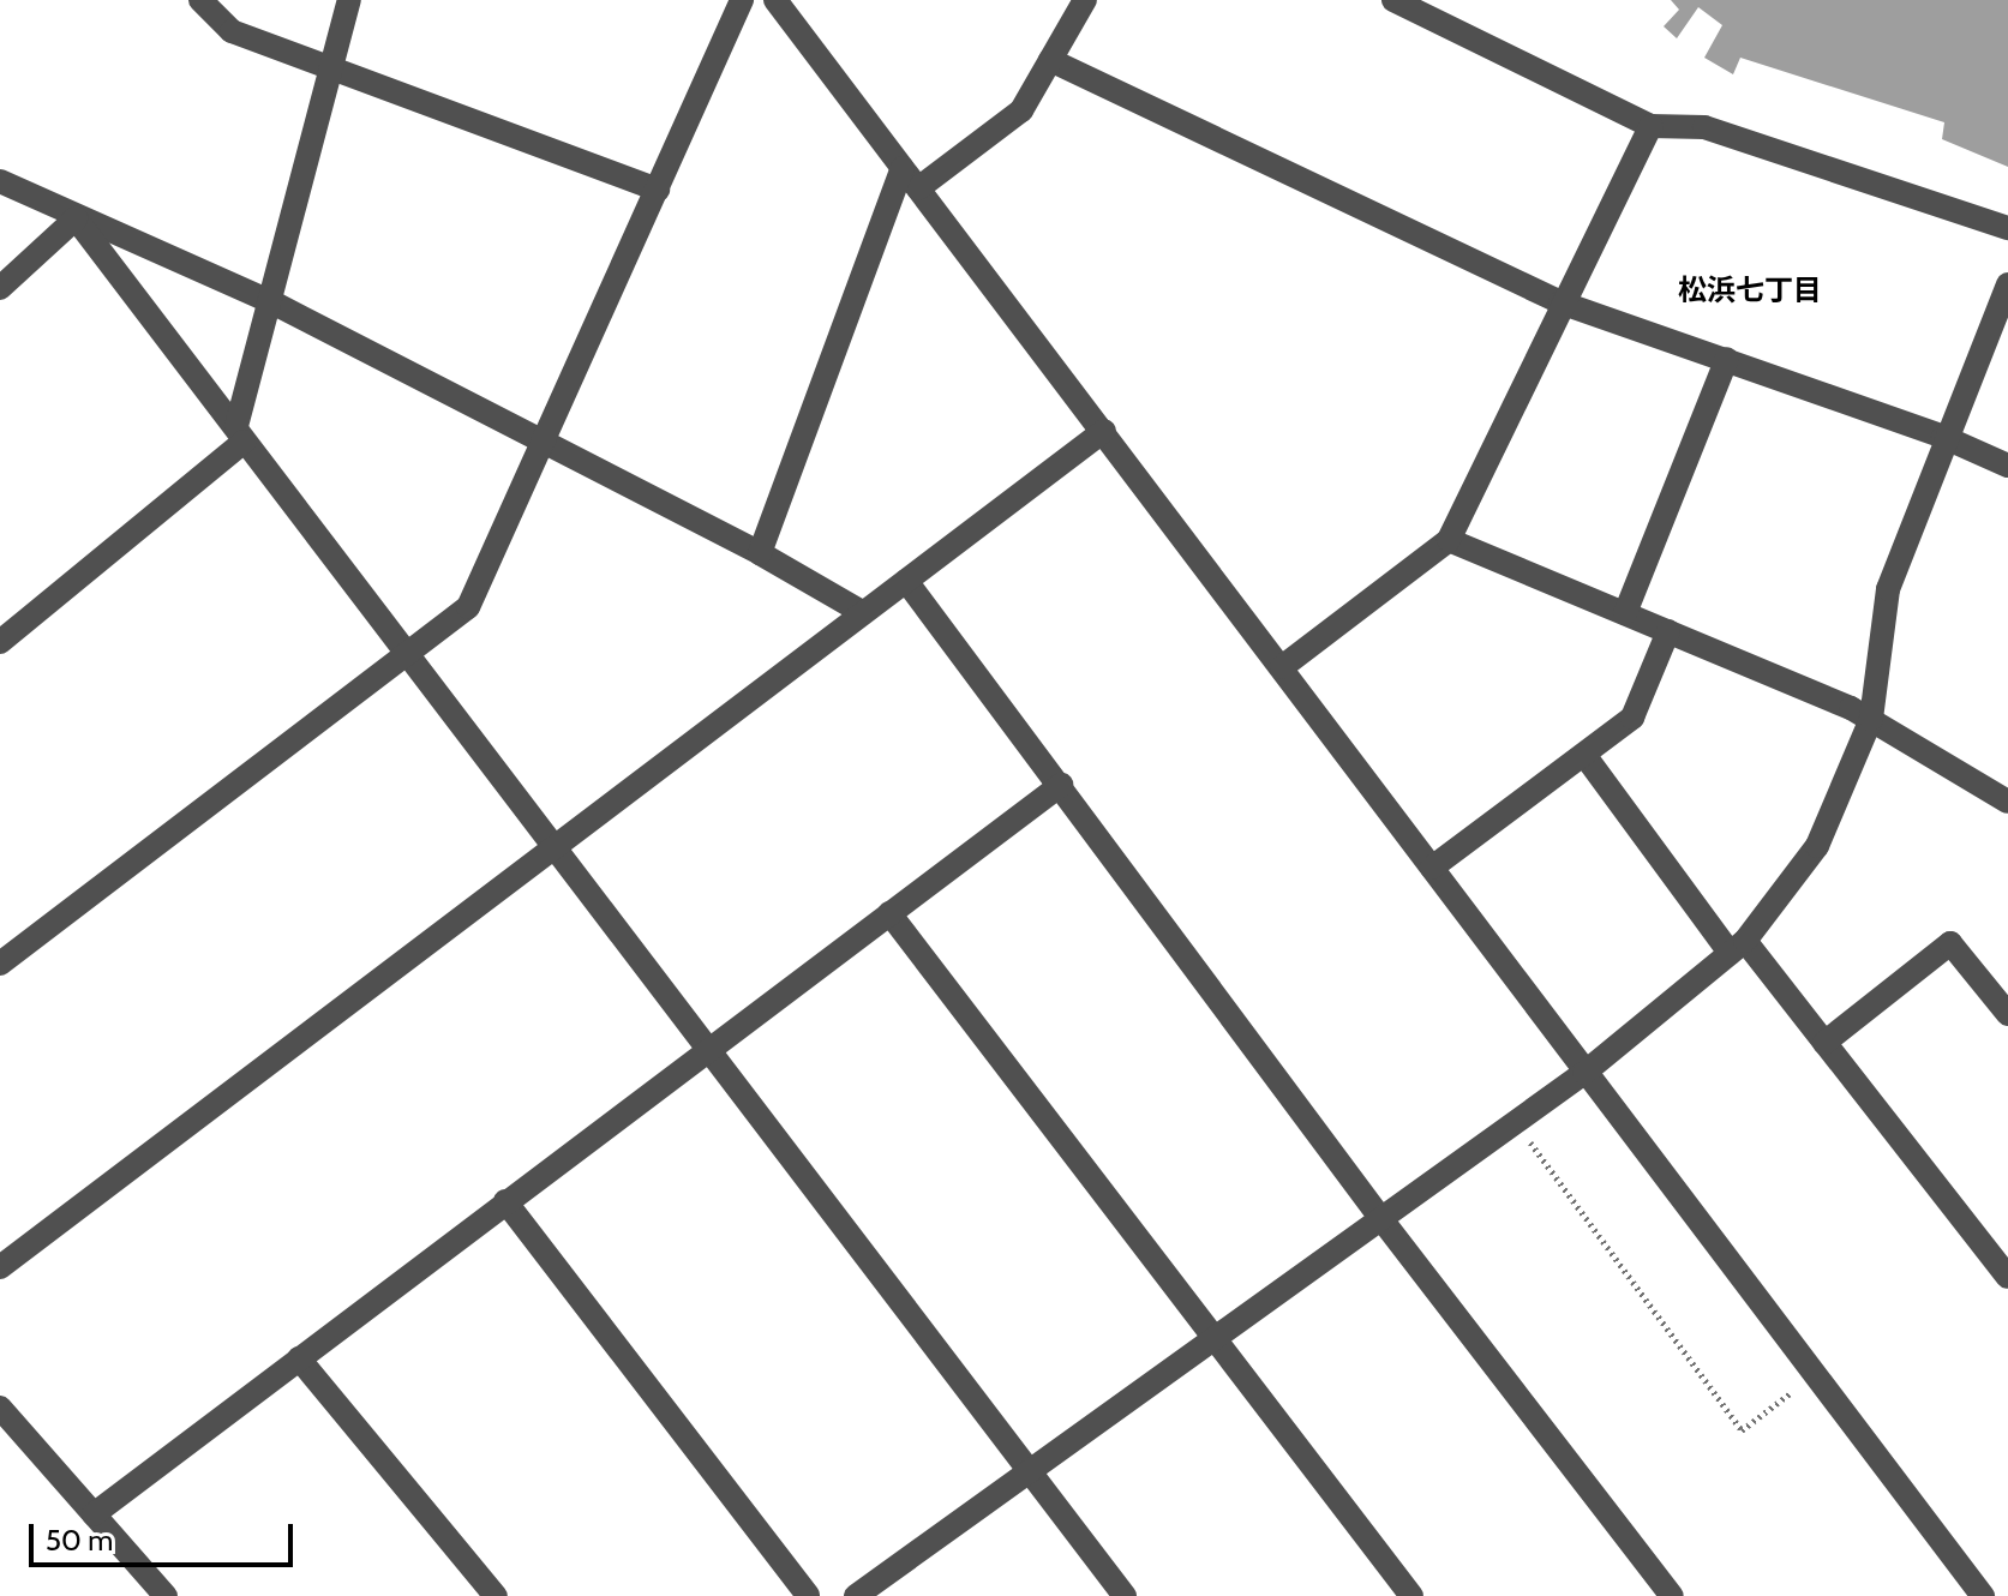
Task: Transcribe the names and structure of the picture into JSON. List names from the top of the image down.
{
  "districts": ["松浜七丁目"],
  "scale_bar": "50 m"
}
